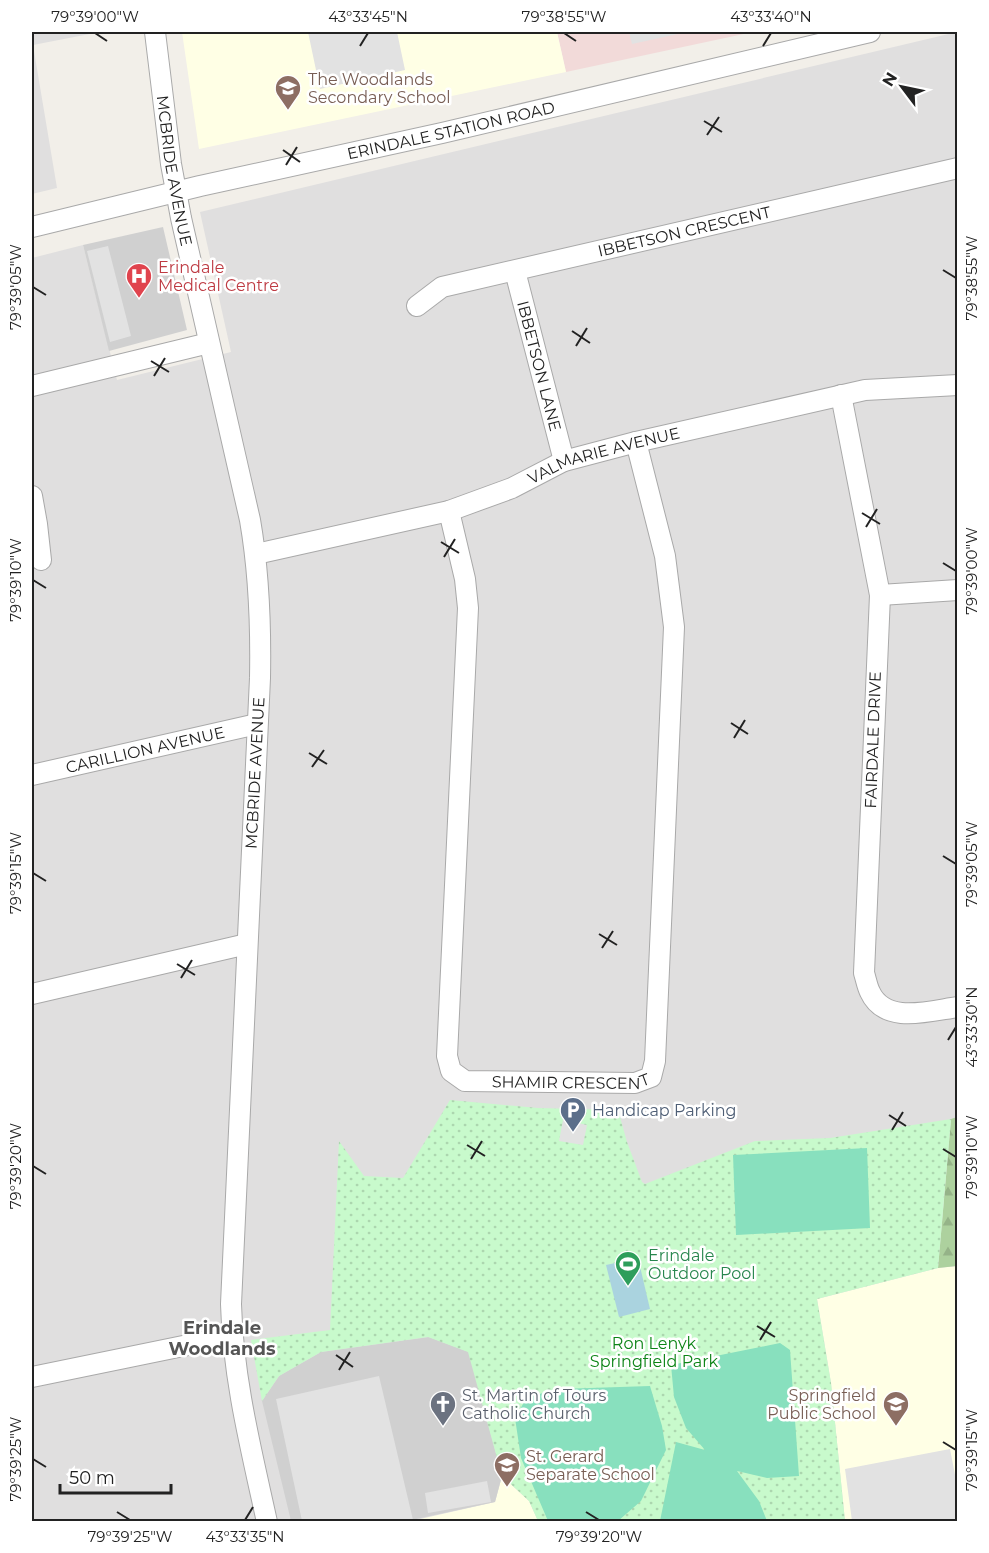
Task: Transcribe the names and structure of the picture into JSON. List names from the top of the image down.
{
  "streets": {
    "street": [
      "ERINDALE STATION ROAD",
      "MCBRIDE AVENUE",
      "IBBETSON CRESCENT",
      "IBBETSON LANE",
      "VALMARIE AVENUE",
      "FAIRDALE DRIVE",
      "CARILLION AVENUE",
      "SHAMIR CRESCENT"
    ]
  },
  "crossings": [
    ["ERINDALE STATION ROAD", "MCBRIDE AVENUE"],
    ["MCBRIDE AVENUE", "VALMARIE AVENUE"],
    ["MCBRIDE AVENUE", "CARILLION AVENUE"],
    ["IBBETSON CRESCENT", "IBBETSON LANE"],
    ["IBBETSON LANE", "VALMARIE AVENUE"],
    ["VALMARIE AVENUE", "FAIRDALE DRIVE"],
    ["VALMARIE AVENUE", "SHAMIR CRESCENT"]
  ],
  "districts": ["Erindale Woodlands"],
  "parks": ["Ron Lenyk Springfield Park"],
  "places": {
    "school or university": ["The Woodlands Secondary School", "Springfield Public School", "St. Gerard Separate School"],
    "hospital": ["Erindale Medical Centre"],
    "parking": ["Handicap Parking"],
    "sports": ["Erindale Outdoor Pool"],
    "church": ["St. Martin of Tours Catholic Church"]
  },
  "scale_bar": "50 m",
  "north": "top left",
  "coordinates": [
    "79°39'00\"W",
    "43°33'45\"N",
    "79°38'55\"W",
    "43°33'40\"N",
    "79°39'05\"W",
    "79°39'10\"W",
    "79°39'15\"W",
    "43°33'30\"N",
    "79°39'20\"W",
    "79°39'25\"W",
    "43°33'35\"N"
  ]
}
